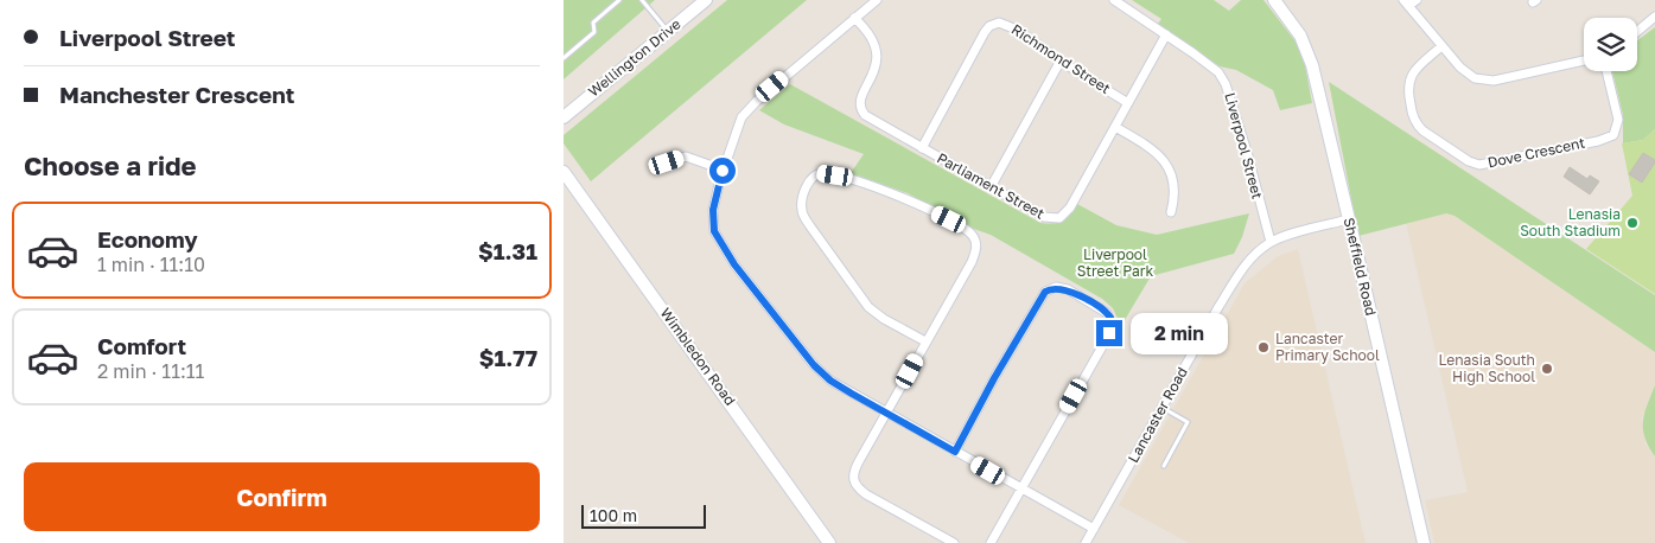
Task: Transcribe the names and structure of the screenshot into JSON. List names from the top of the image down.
{
  "streets": {
    "street": [
      "Wellington Drive",
      "Richmond Street",
      "Liverpool Street",
      "Dove Crescent",
      "Parliament Street",
      "Sheffield Road",
      "Wimbledon Road",
      "Lancaster Road"
    ]
  },
  "crossings": [
    ["Richmond Street", "Parliament Street"],
    ["Liverpool Street", "Parliament Street"],
    ["Liverpool Street", "Lancaster Road"],
    ["Sheffield Road", "Lancaster Road"]
  ],
  "parks": ["Liverpool Street Park"],
  "places": ["Lenasia South Stadium", "Lancaster Primary School", "Lenasia South High School"],
  "scale_bar": "100 m",
  "page": {
    "banner": ["Liverpool Street", "Manchester Crescent"],
    "heading": "Choose a ride",
    "list": [
      {
        "name": "Economy",
        "note": "1 min · 11:10",
        "value": "$1.31"
      },
      {
        "name": "Comfort",
        "note": "2 min · 11:11",
        "value": "$1.77"
      }
    ],
    "bubble": "2 min",
    "buttons": "Confirm",
    "scale": "100 m"
  }
}
